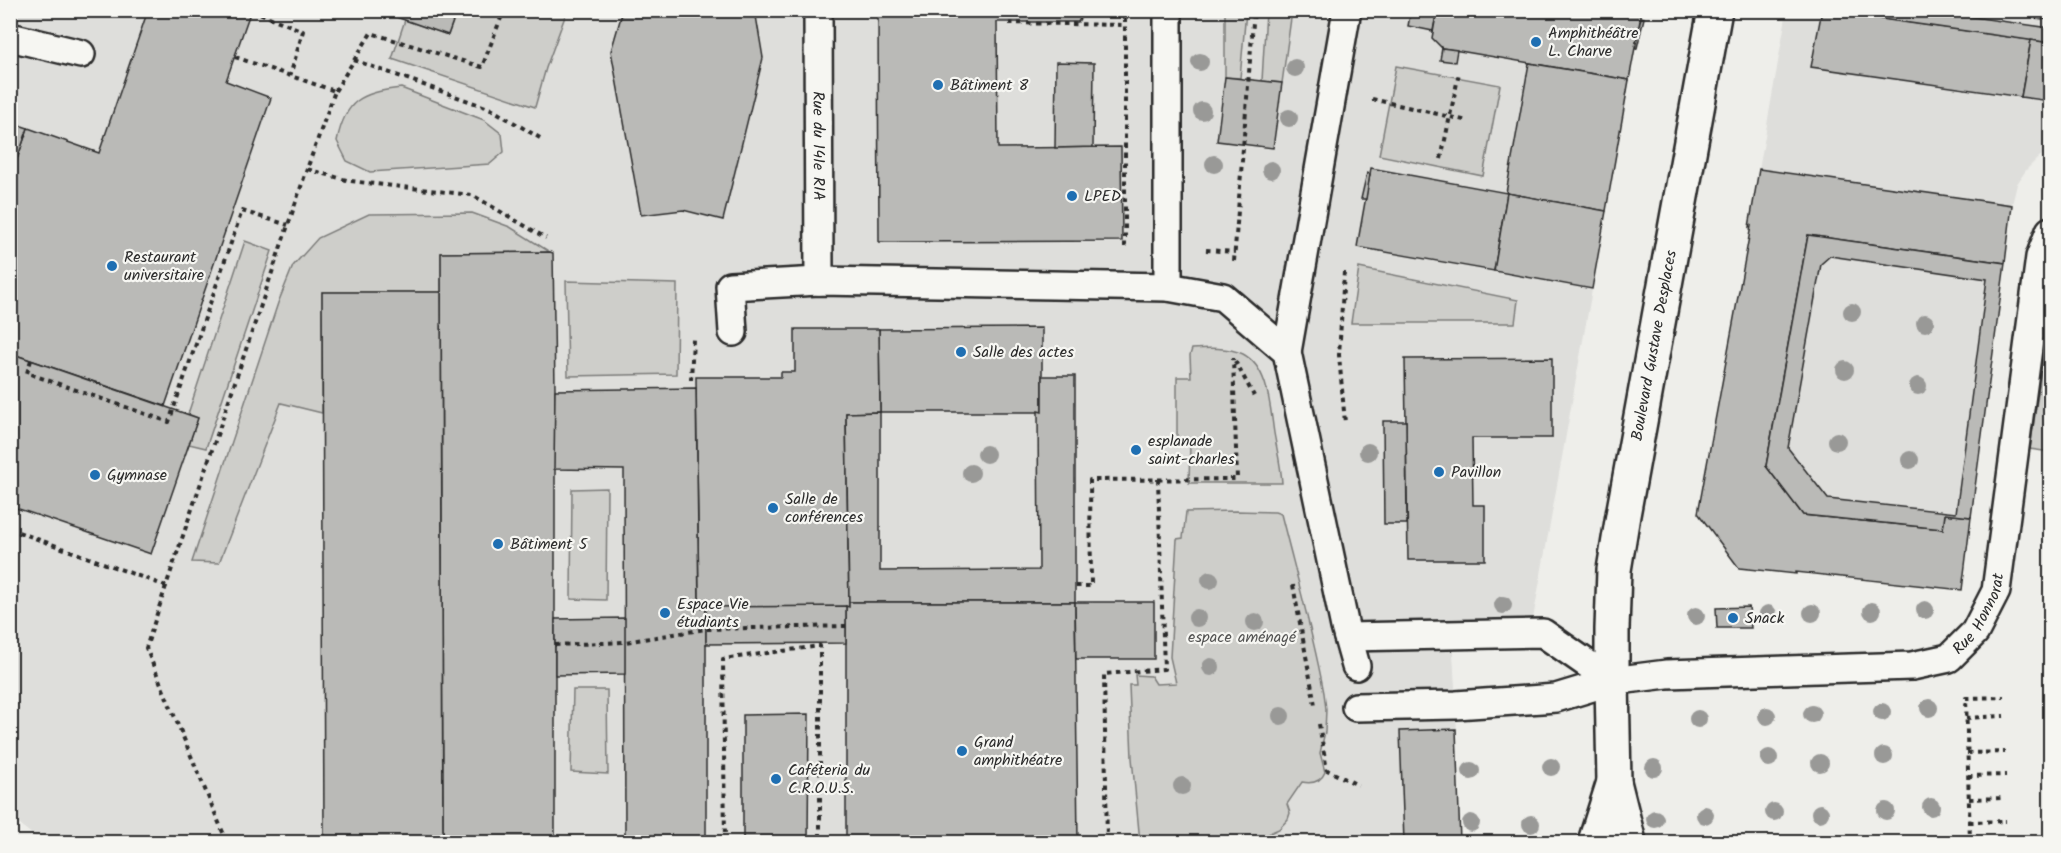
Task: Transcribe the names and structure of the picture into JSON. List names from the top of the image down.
{
  "streets": {
    "street": ["Boulevard Gustave Desplaces"],
    "lane": ["Rue du 141e RIA", "Rue Honnorat"]
  },
  "crossings": [
    ["Boulevard Gustave Desplaces", "Rue Honnorat"]
  ],
  "parks": ["espace aménagé"],
  "places": [
    "Amphithéâtre L. Charve",
    "Bâtiment 8",
    "LPED",
    "Restaurant universitaire",
    "Salle des actes",
    "esplanade saint-charles",
    "Pavillon",
    "Gymnase",
    "Salle de conférences",
    "Bâtiment 5",
    "Espace Vie étudiants",
    "Snack",
    "Grand amphithéatre",
    "Caféteria du C.R.O.U.S."
  ]
}
